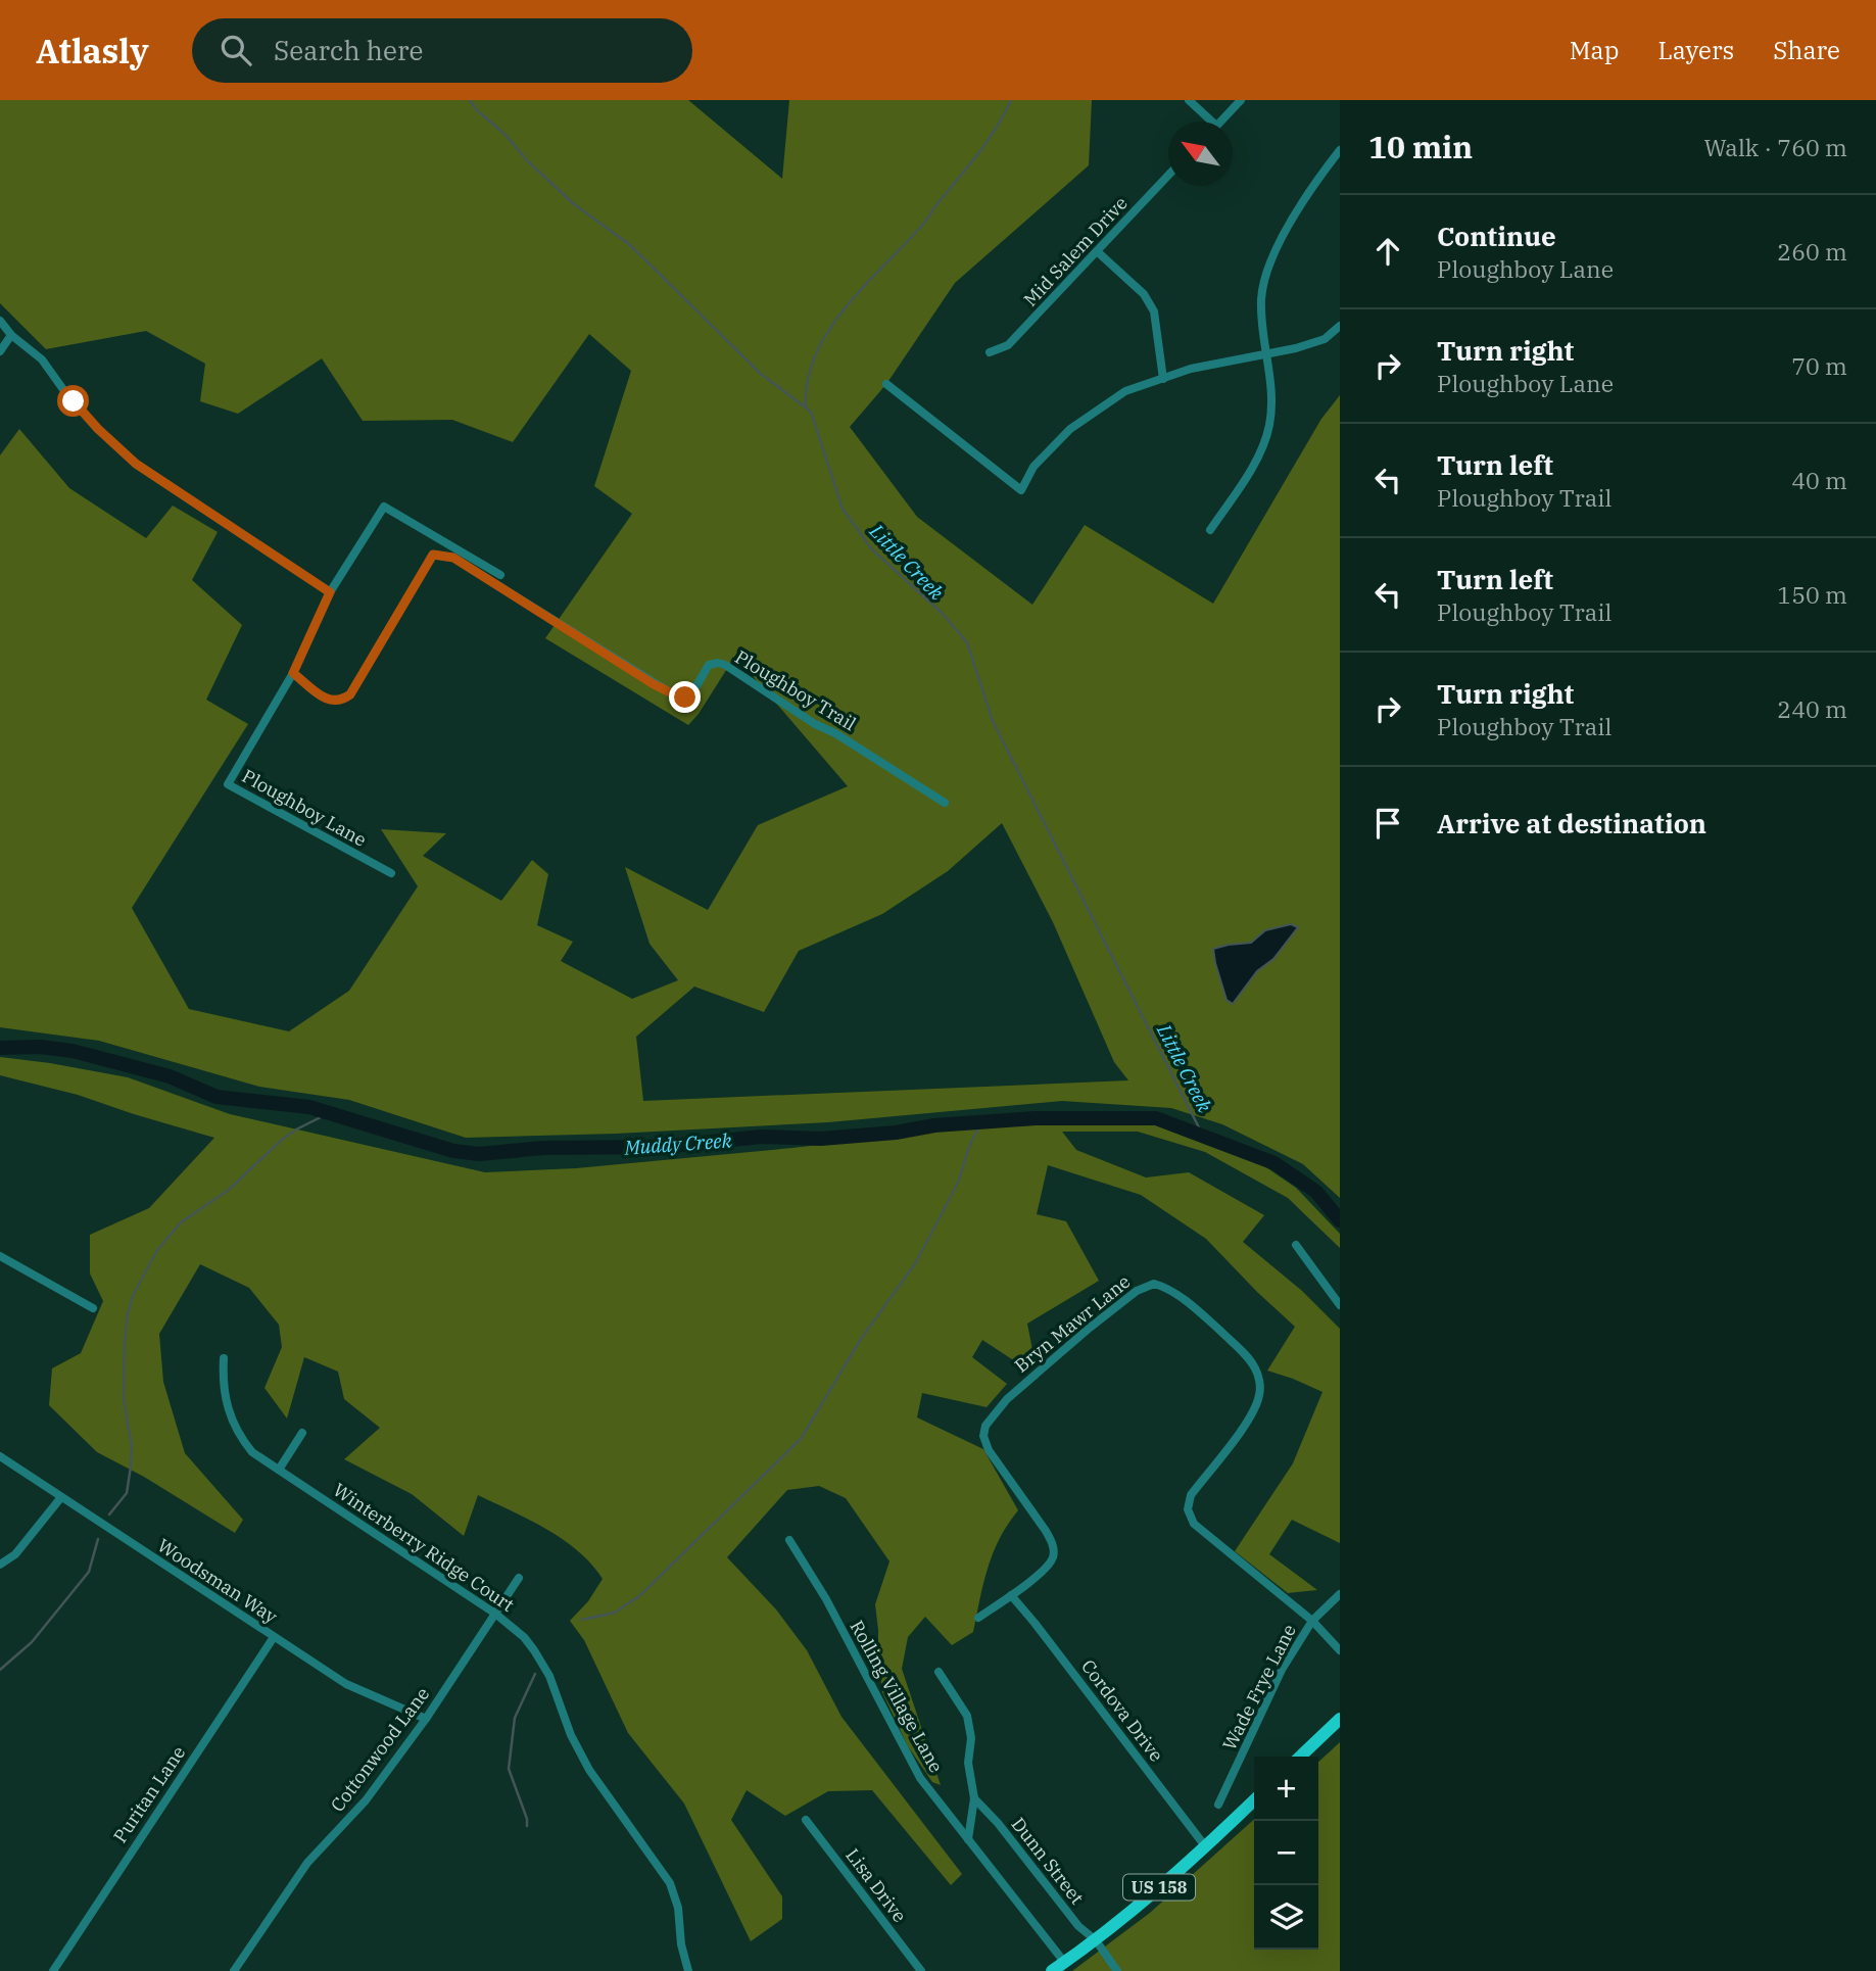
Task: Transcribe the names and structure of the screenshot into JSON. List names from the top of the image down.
{
  "streets": {
    "main road": ["US 158"],
    "street": [
      "Mid Salem Drive",
      "Ploughboy Trail",
      "Ploughboy Lane",
      "Bryn Mawr Lane",
      "Winterberry Ridge Court",
      "Woodsman Way",
      "Wade Frye Lane",
      "Rolling Village Lane",
      "Cordova Drive",
      "Cottonwood Lane",
      "Puritan Lane",
      "Dunn Street",
      "Lisa Drive"
    ]
  },
  "crossings": [
    ["Ploughboy Trail", "Ploughboy Lane"],
    ["Bryn Mawr Lane", "Wade Frye Lane"],
    ["Bryn Mawr Lane", "Cordova Drive"],
    ["Winterberry Ridge Court", "Cottonwood Lane"],
    ["Woodsman Way", "Cottonwood Lane"],
    ["Woodsman Way", "Puritan Lane"],
    ["Rolling Village Lane", "US 158"],
    ["Cordova Drive", "US 158"],
    ["Dunn Street", "US 158"]
  ],
  "water": ["Little Creek", "Muddy Creek"],
  "north": "top left",
  "page": {
    "header": "Atlasly",
    "search": "Search here",
    "nav": ["Map", "Layers", "Share"],
    "heading": ["10 min", "Walk · 760 m"],
    "list": [
      ["Continue", "Ploughboy Lane", "260 m"],
      ["Turn right", "Ploughboy Lane", "70 m"],
      ["Turn left", "Ploughboy Trail", "40 m"],
      ["Turn left", "Ploughboy Trail", "150 m"],
      ["Turn right", "Ploughboy Trail", "240 m"],
      "Arrive at destination"
    ],
    "map_buttons": ["+", "−"]
  }
}
